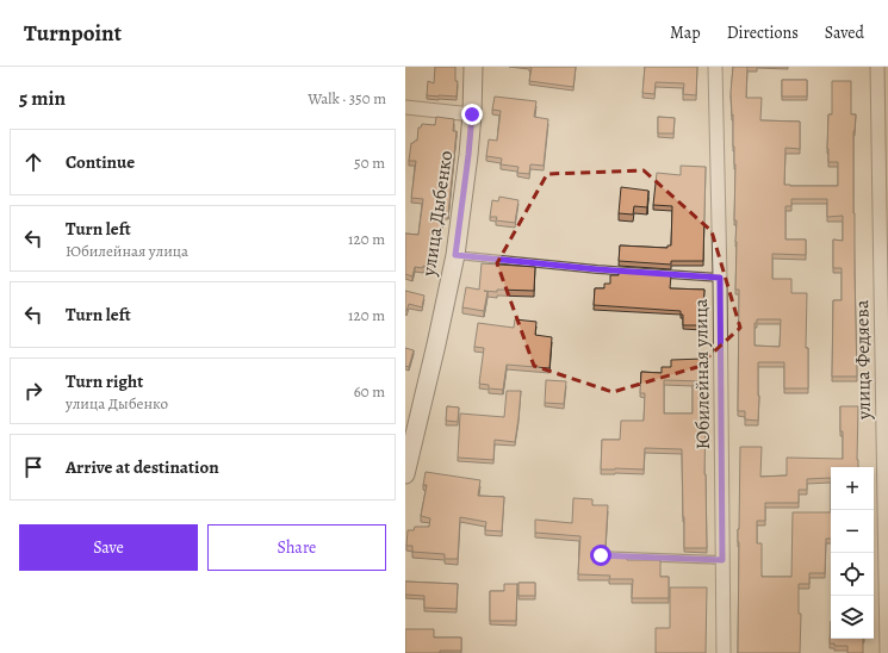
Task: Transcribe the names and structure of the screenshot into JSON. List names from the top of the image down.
{
  "streets": {
    "main road": ["улица Дыбенко"],
    "street": ["улица Федяева", "Юбилейная улица"]
  },
  "page": {
    "header": "Turnpoint",
    "nav": ["Map", "Directions", "Saved"],
    "heading": ["5 min", "Walk · 350 m"],
    "list": [
      ["Continue", "50 m"],
      ["Turn left", "Юбилейная улица", "120 m"],
      ["Turn left", "120 m"],
      ["Turn right", "улица Дыбенко", "60 m"],
      "Arrive at destination"
    ],
    "map_buttons": ["+", "−"],
    "buttons": ["Save", "Share"]
  }
}
